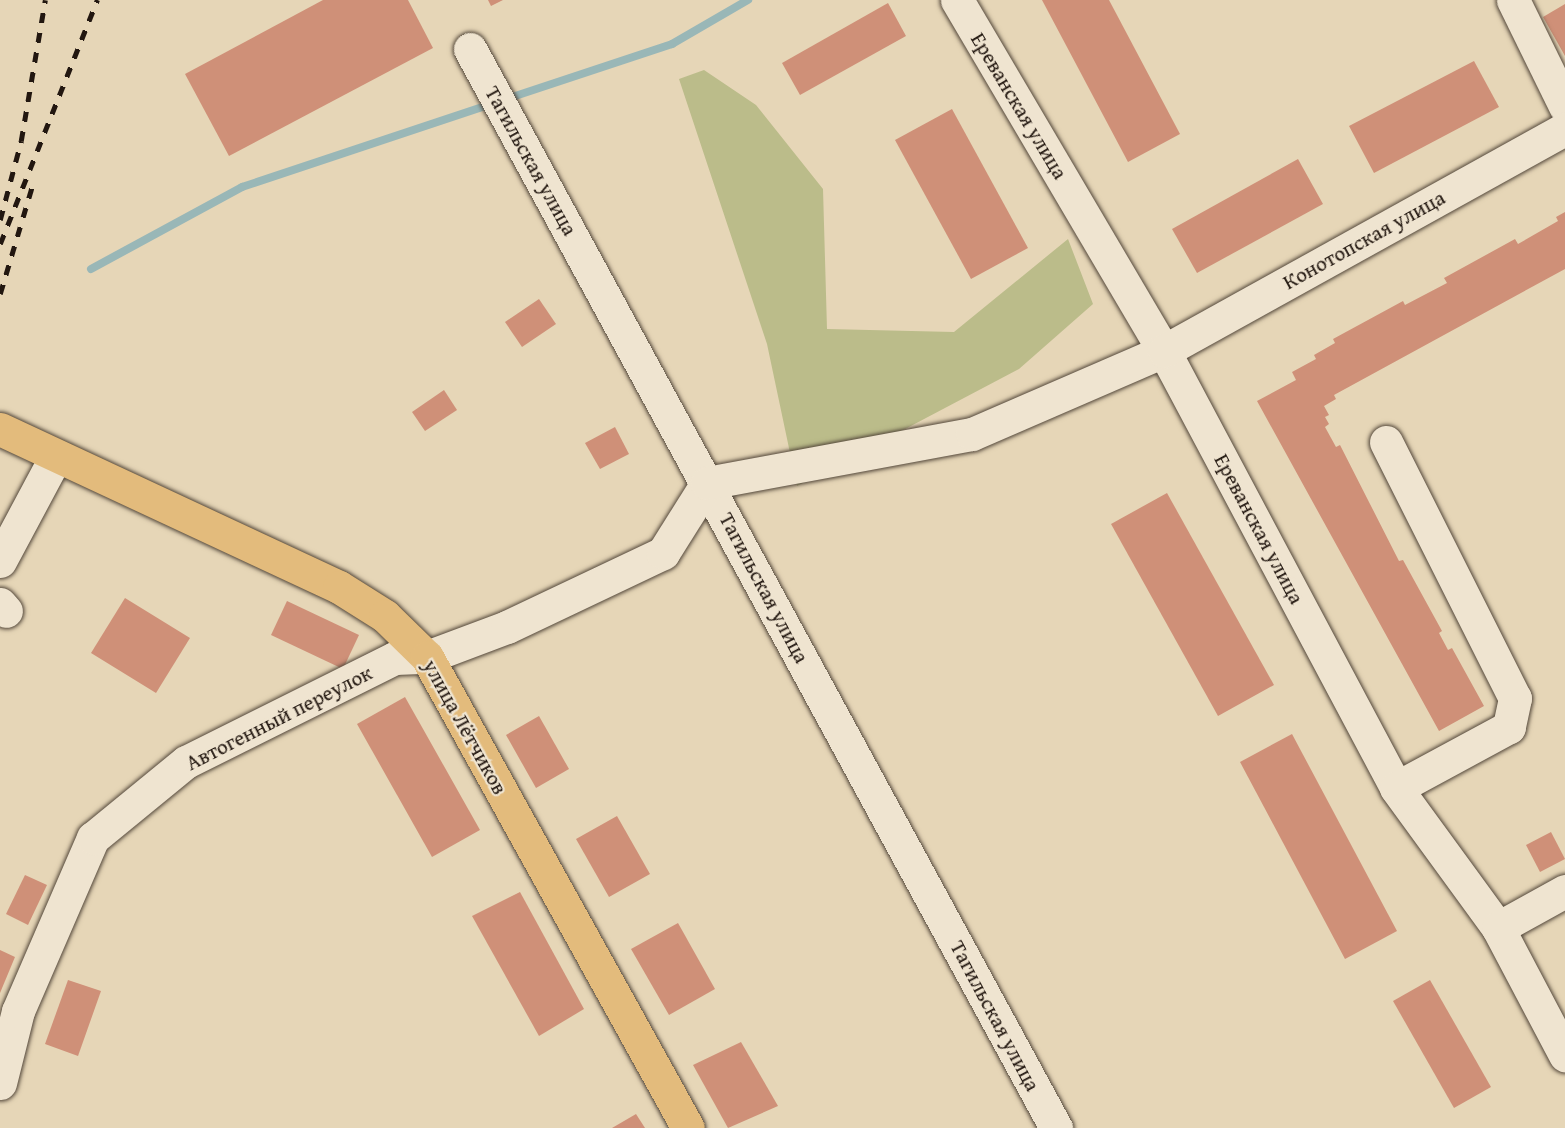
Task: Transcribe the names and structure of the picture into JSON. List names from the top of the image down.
{
  "streets": {
    "main road": ["улица Лётчиков"],
    "street": [
      "Ереванская улица",
      "Тагильская улица",
      "Конотопская улица",
      "Автогенный переулок"
    ]
  },
  "crossings": [
    ["Ереванская улица", "Конотопская улица"],
    ["Тагильская улица", "Конотопская улица"],
    ["Тагильская улица", "Автогенный переулок"],
    ["Конотопская улица", "Автогенный переулок"],
    ["Автогенный переулок", "улица Лётчиков"]
  ]
}
